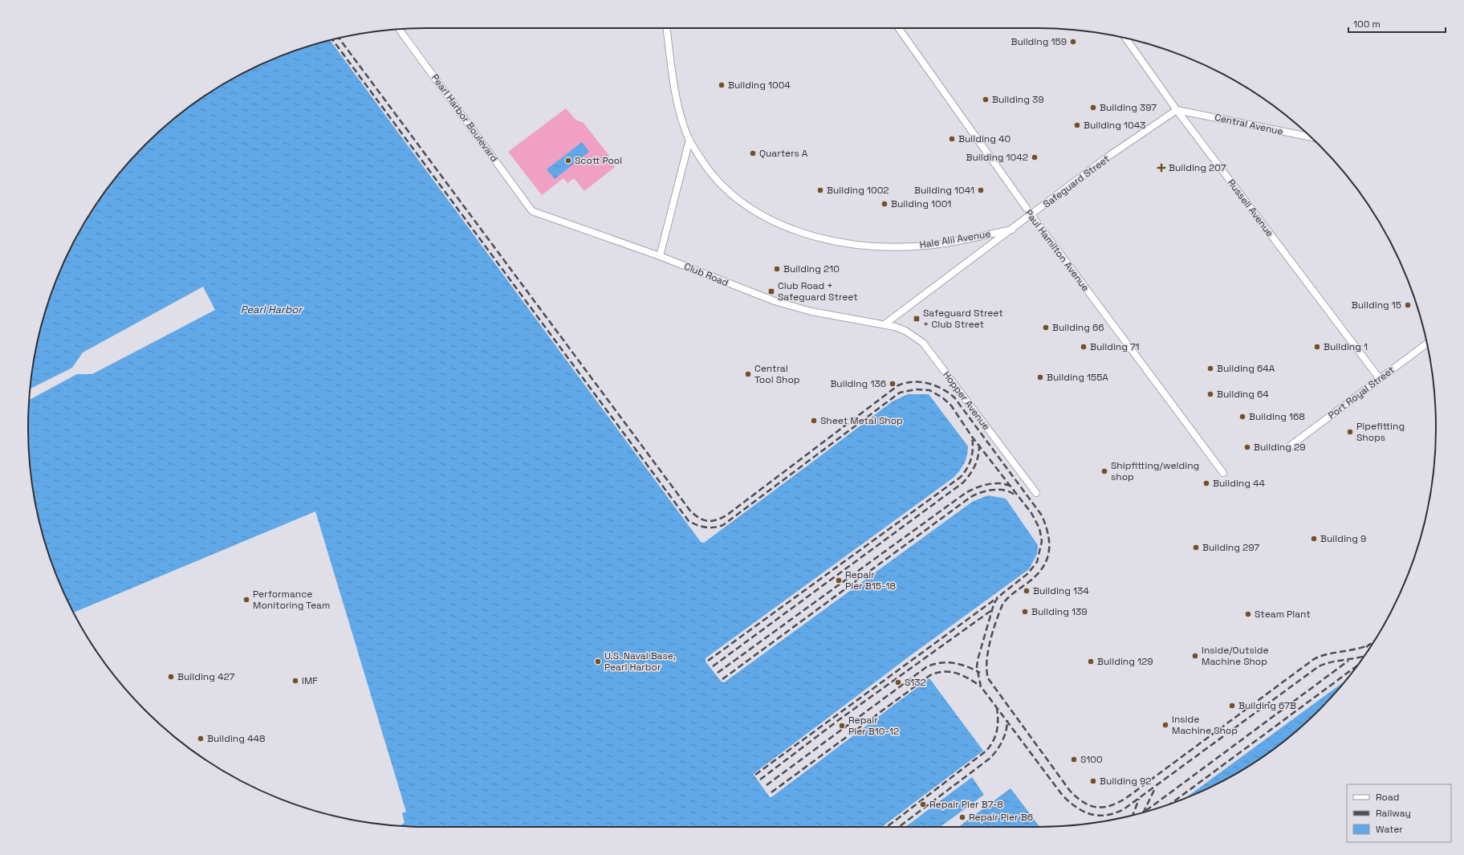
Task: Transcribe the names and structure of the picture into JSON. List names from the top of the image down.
{
  "streets": {
    "street": [
      "Pearl Harbor Boulevard",
      "Central Avenue",
      "Safeguard Street",
      "Russell Avenue",
      "Hale Alii Avenue",
      "Paul Hamilton Avenue",
      "Club Road",
      "Port Royal Street",
      "Hopper Avenue"
    ]
  },
  "crossings": [
    ["Pearl Harbor Boulevard", "Club Road"],
    ["Central Avenue", "Safeguard Street"],
    ["Central Avenue", "Russell Avenue"],
    ["Safeguard Street", "Russell Avenue"],
    ["Safeguard Street", "Hale Alii Avenue"],
    ["Safeguard Street", "Paul Hamilton Avenue"],
    ["Safeguard Street", "Club Road"],
    ["Safeguard Street", "Hopper Avenue"],
    ["Russell Avenue", "Port Royal Street"],
    ["Club Road", "Hopper Avenue"]
  ],
  "water": ["Pearl Harbor"],
  "places": {
    "other": [
      "Building 159",
      "Building 1004",
      "Building 39",
      "Building 397",
      "Building 1043",
      "Building 40",
      "Quarters A",
      "Building 1042",
      "Scott Pool",
      "Building 1002",
      "Building 1041",
      "Building 1001",
      "Building 210",
      "Building 15",
      "Building 66",
      "Building 71",
      "Building 1",
      "Building 64A",
      "Central Tool Shop",
      "Building 155A",
      "Building 136",
      "Building 64",
      "Building 168",
      "Sheet Metal Shop",
      "Pipefitting Shops",
      "Building 29",
      "Shipfitting/welding shop",
      "Building 44",
      "Building 9",
      "Building 297",
      "Repair Pier B15-18",
      "Building 134",
      "Performance Monitoring Team",
      "Building 139",
      "Steam Plant",
      "Inside/Outside Machine Shop",
      "U.S. Naval Base, Pearl Harbor",
      "Building 129",
      "Building 427",
      "IMF",
      "S132",
      "Building 67B",
      "Inside Machine Shop",
      "Repair Pier B10-12",
      "Building 448",
      "S100",
      "Building 92",
      "Repair Pier B7-8",
      "Repair Pier B6"
    ],
    "health": ["Building 207"],
    "transit": ["Club Road + Safeguard Street", "Safeguard Street + Club Street"]
  },
  "legend": ["Road", "Railway", "Water"],
  "scale_bar": "100 m"
}
